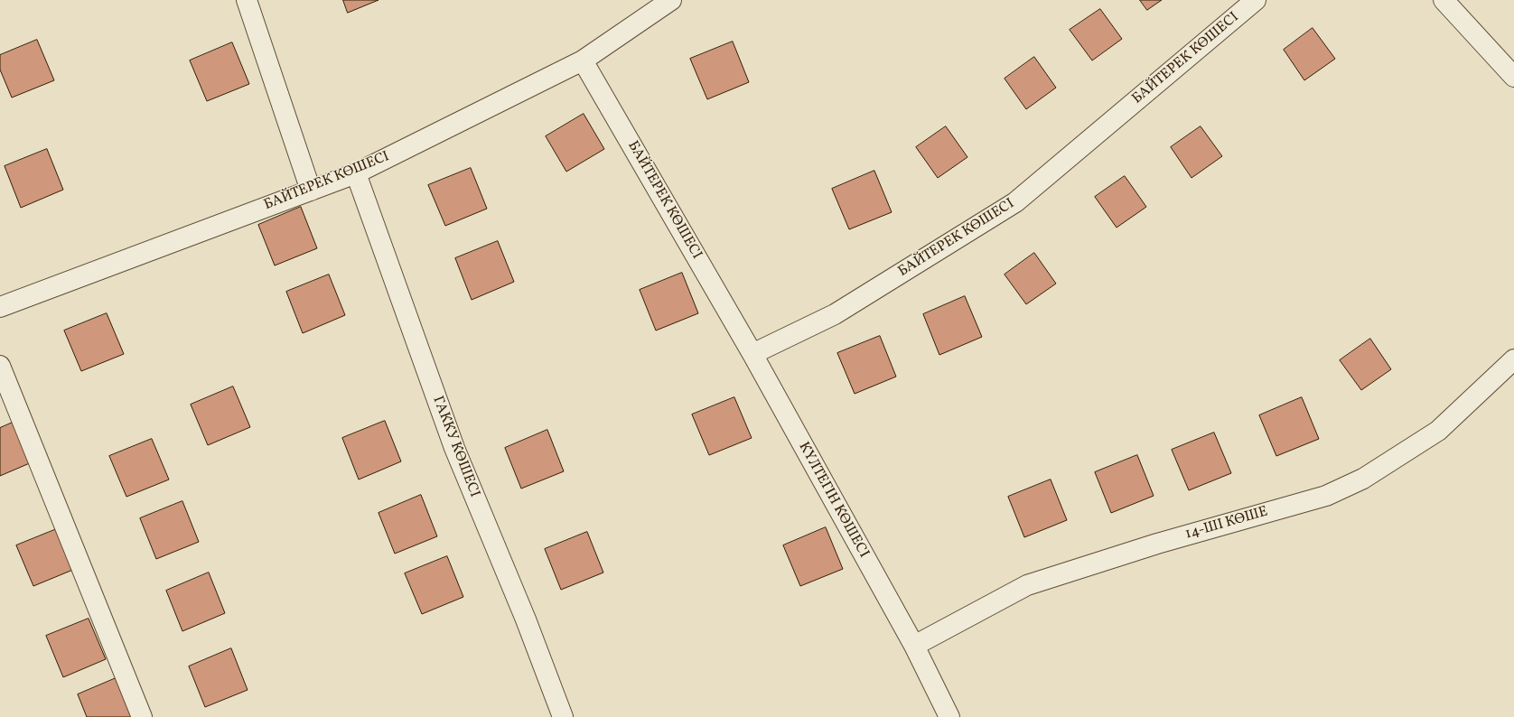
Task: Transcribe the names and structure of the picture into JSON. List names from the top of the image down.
{
  "streets": {
    "street": [
      "БАЙТЕРЕК КӨШЕСІ",
      "ГАККУ КӨШЕСІ",
      "КҮЛТЕГІН КӨШЕСІ",
      "14-ШІ КӨШЕ"
    ]
  },
  "crossings": [
    ["БАЙТЕРЕК КӨШЕСІ", "ГАККУ КӨШЕСІ"],
    ["БАЙТЕРЕК КӨШЕСІ", "КҮЛТЕГІН КӨШЕСІ"],
    ["КҮЛТЕГІН КӨШЕСІ", "14-ШІ КӨШЕ"]
  ]
}
